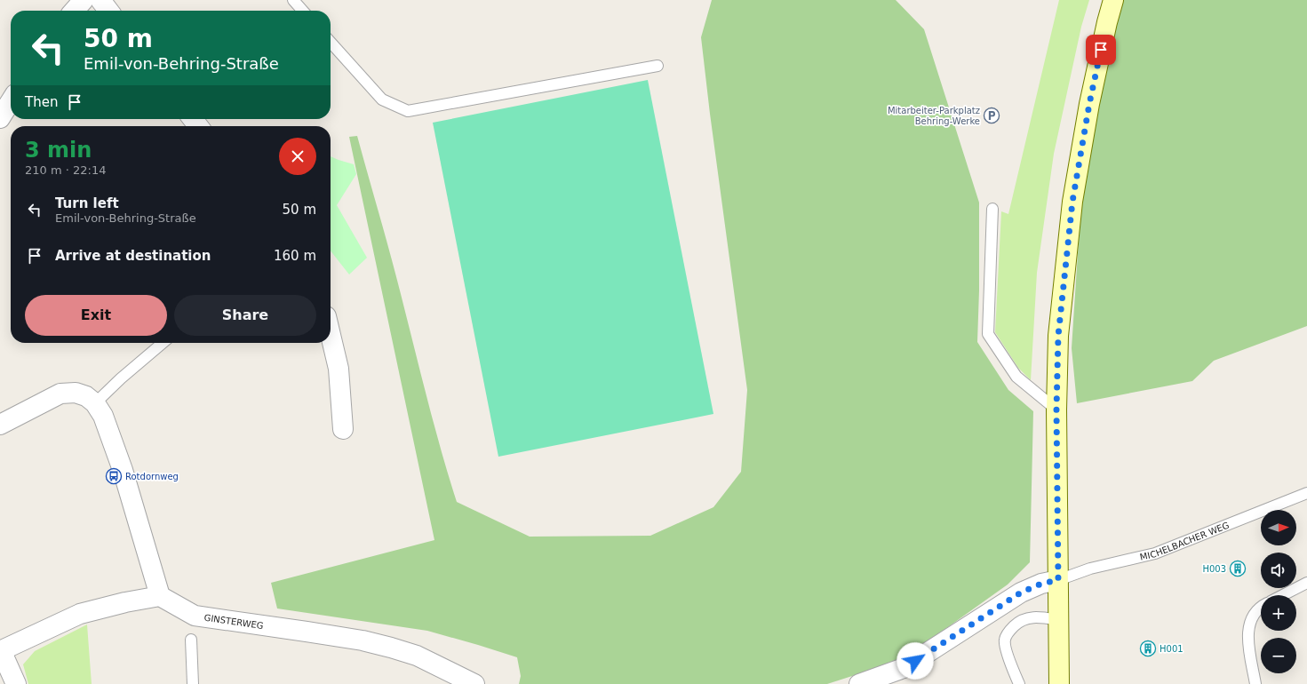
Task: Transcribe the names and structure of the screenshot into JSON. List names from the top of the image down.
{
  "streets": {
    "street": ["GINSTERWEG"],
    "lane": ["MICHELBACHER WEG"]
  },
  "places": {
    "parking": ["Mitarbeiter-Parkplatz Behring-Werke"],
    "bus stop": ["Rotdornweg"],
    "building": ["H003", "H001"]
  },
  "north": "right",
  "page": {
    "turn": ["50 m", "Emil-von-Behring-Straße"],
    "then": "Then",
    "heading": ["3 min", "210 m · 22:14"],
    "list": [
      {
        "name": "Turn left",
        "note": "Emil-von-Behring-Straße",
        "value": "50 m"
      },
      {
        "name": "Arrive at destination",
        "value": "160 m"
      }
    ],
    "buttons": ["Exit", "Share"],
    "map_buttons": ["+", "−"]
  }
}
